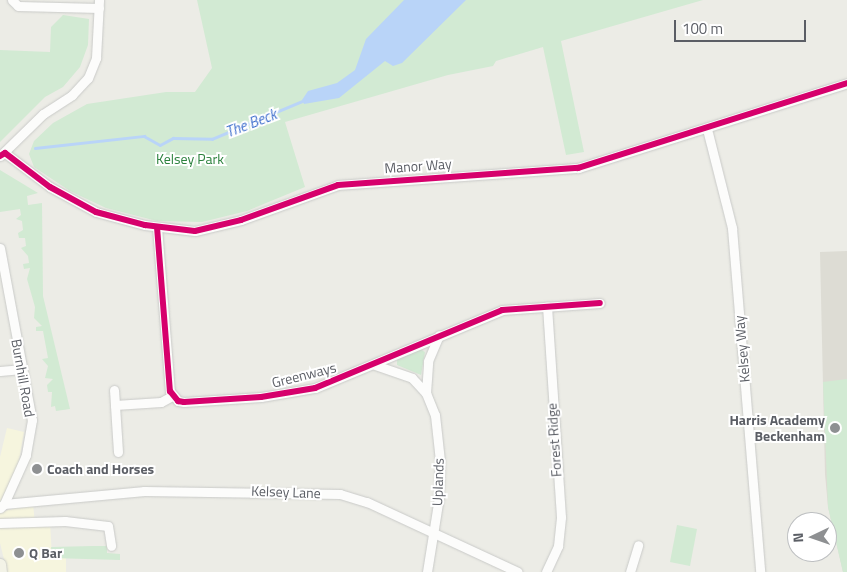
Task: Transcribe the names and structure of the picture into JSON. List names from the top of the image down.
{
  "streets": {
    "street": [
      "Manor Way",
      "Kelsey Way",
      "Greenways",
      "Burnhill Road",
      "Forest Ridge",
      "Uplands",
      "Kelsey Lane"
    ]
  },
  "crossings": [
    ["Manor Way", "Kelsey Way"],
    ["Greenways", "Forest Ridge"],
    ["Greenways", "Uplands"],
    ["Burnhill Road", "Kelsey Lane"],
    ["Uplands", "Kelsey Lane"]
  ],
  "water": ["The Beck"],
  "parks": ["Kelsey Park"],
  "places": ["Harris Academy Beckenham", "Coach and Horses", "Q Bar"],
  "scale_bar": "100 m",
  "north": "left"
}
